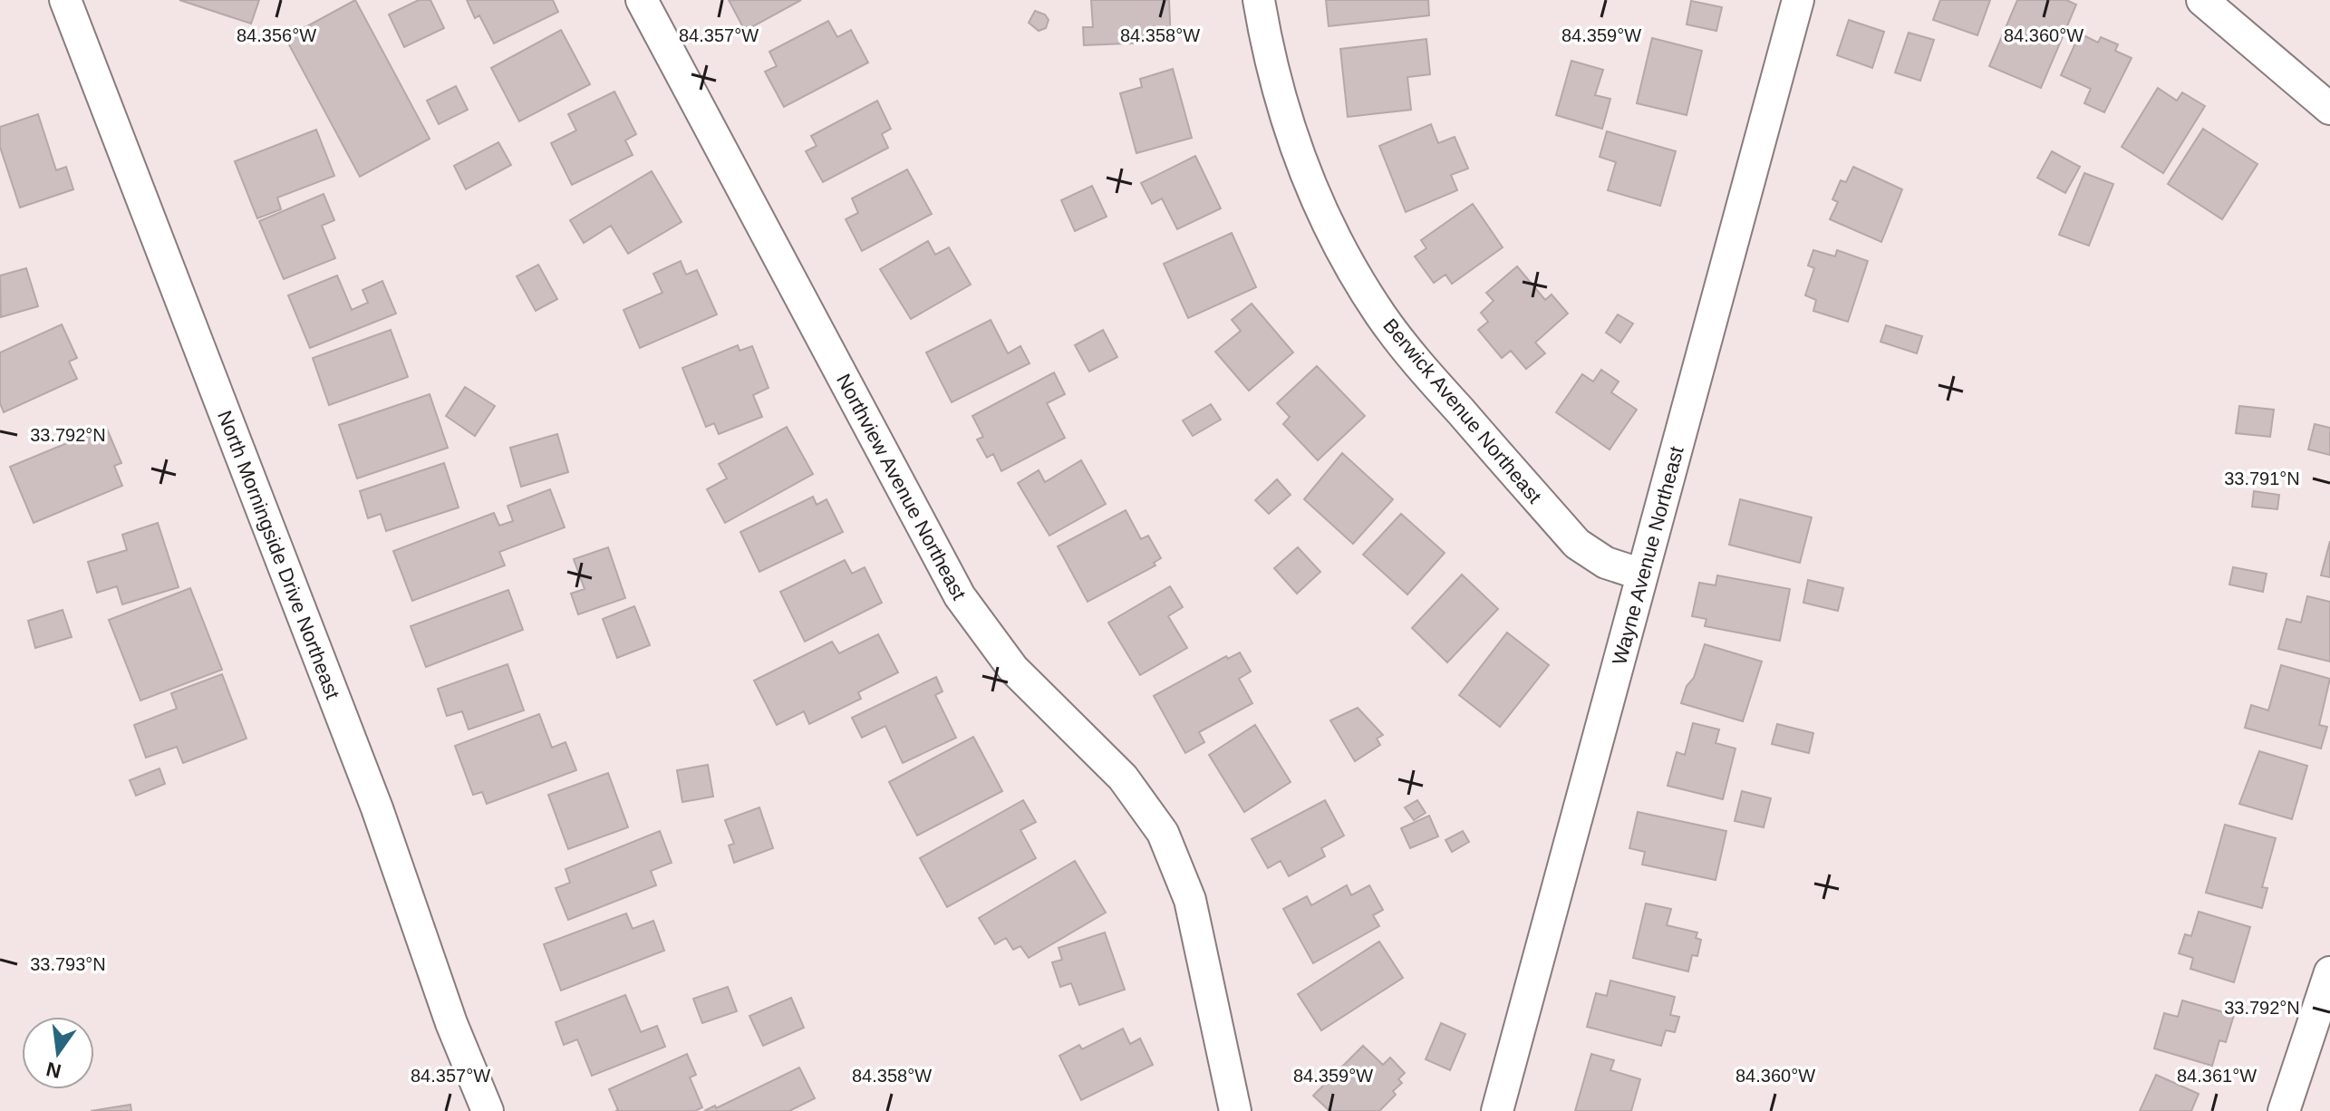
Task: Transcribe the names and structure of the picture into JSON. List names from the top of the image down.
{
  "streets": {
    "street": [
      "Berwick Avenue Northeast",
      "Northview Avenue Northeast",
      "North Morningside Drive Northeast",
      "Wayne Avenue Northeast"
    ]
  },
  "crossings": [
    ["Berwick Avenue Northeast", "Wayne Avenue Northeast"]
  ],
  "north": "bottom",
  "coordinates": [
    "84.356°W",
    "84.357°W",
    "84.358°W",
    "84.359°W",
    "84.360°W",
    "33.792°N",
    "33.791°N",
    "33.793°N",
    "84.361°W"
  ]
}
